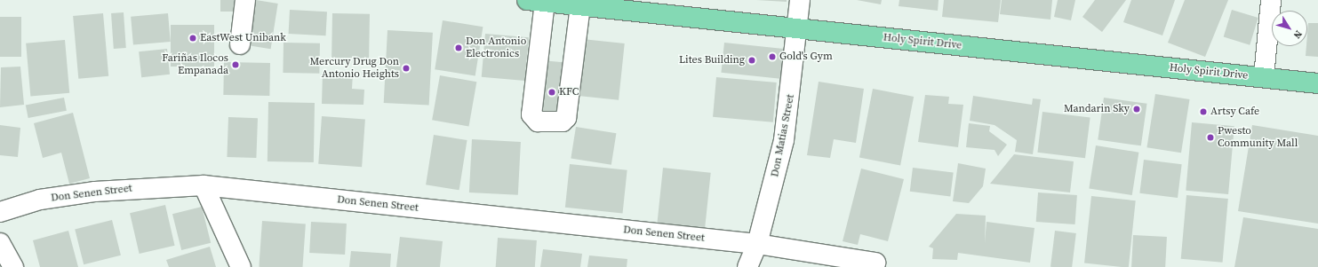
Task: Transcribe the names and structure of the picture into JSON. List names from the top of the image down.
{
  "streets": {
    "main road": ["Holy Spirit Drive"],
    "street": ["Don Matias Street", "Don Senen Street"]
  },
  "crossings": [
    ["Holy Spirit Drive", "Don Matias Street"],
    ["Don Matias Street", "Don Senen Street"]
  ],
  "places": [
    "EastWest Unibank",
    "Don Antonio Electronics",
    "Gold's Gym",
    "Lites Building",
    "Fariñas Ilocos Empanada",
    "Mercury Drug Don Antonio Heights",
    "KFC",
    "Mandarin Sky",
    "Artsy Cafe",
    "Pwesto Community Mall"
  ],
  "north": "bottom right"
}
